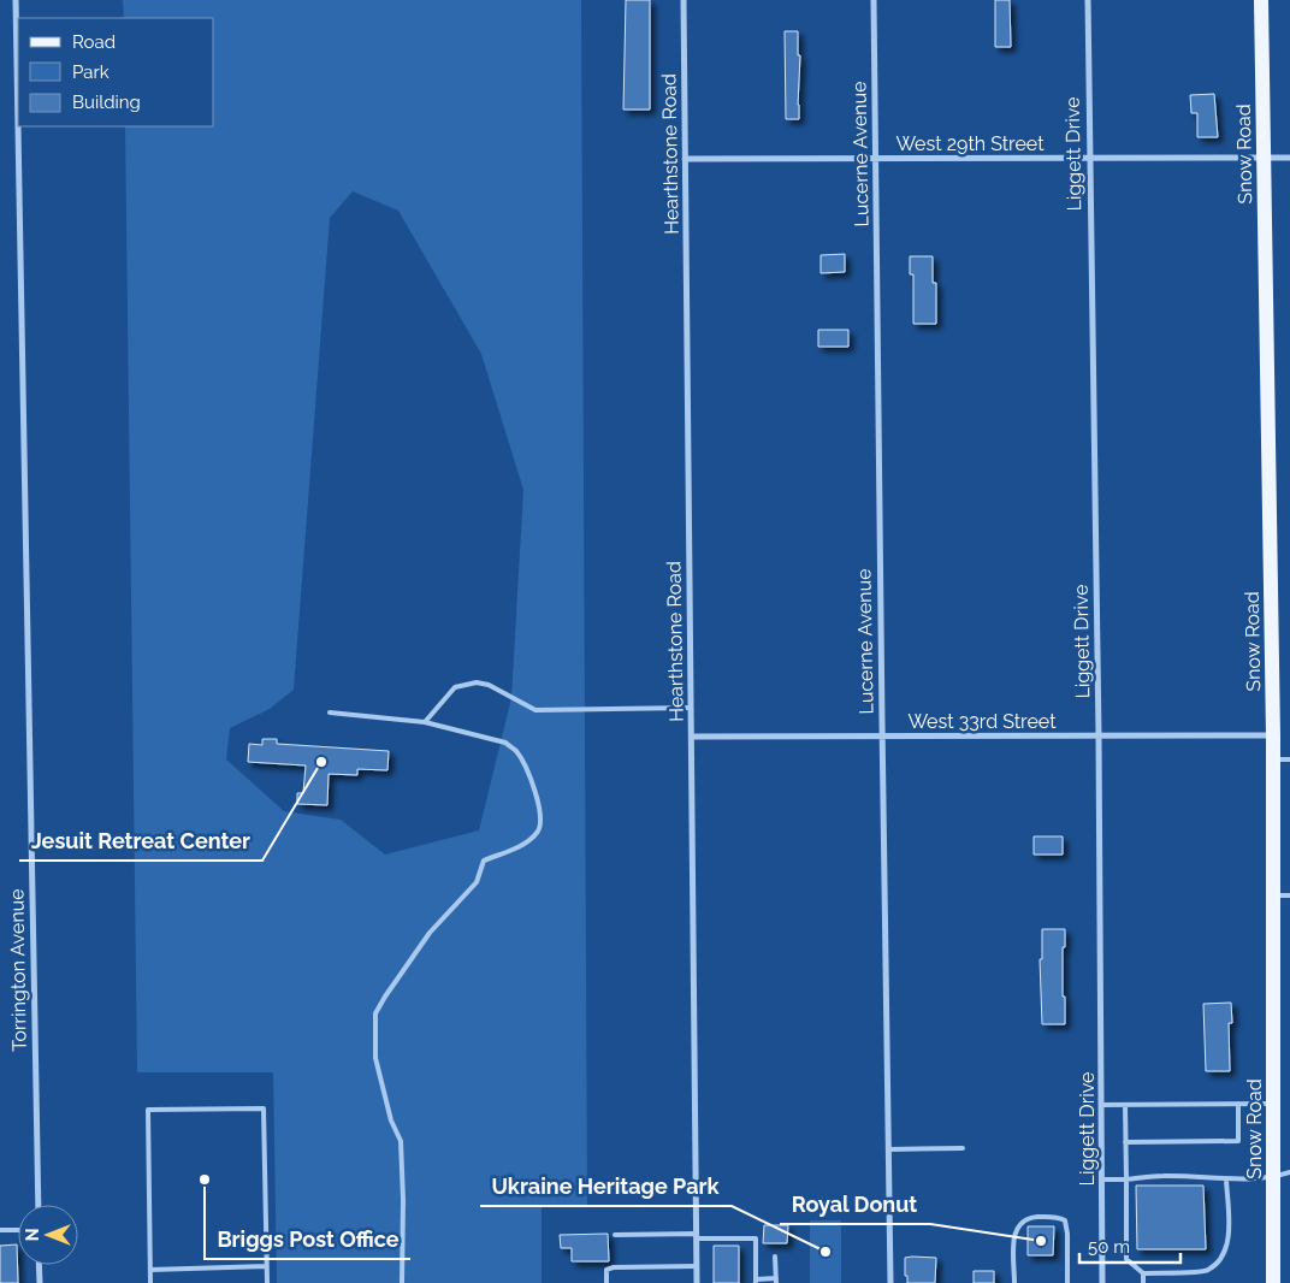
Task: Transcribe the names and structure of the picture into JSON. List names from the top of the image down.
{
  "streets": {
    "main road": ["Snow Road"],
    "street": [
      "West 29th Street",
      "Hearthstone Road",
      "Lucerne Avenue",
      "Liggett Drive",
      "West 33rd Street",
      "Torrington Avenue"
    ]
  },
  "crossings": [
    ["West 29th Street", "Hearthstone Road"],
    ["West 29th Street", "Lucerne Avenue"],
    ["West 29th Street", "Liggett Drive"],
    ["West 29th Street", "Snow Road"],
    ["Hearthstone Road", "West 33rd Street"],
    ["Lucerne Avenue", "West 33rd Street"],
    ["Liggett Drive", "West 33rd Street"],
    ["Snow Road", "West 33rd Street"]
  ],
  "places": [
    "Jesuit Retreat Center",
    "Briggs Post Office",
    "Royal Donut",
    "Ukraine Heritage Park"
  ],
  "legend": ["Road", "Park", "Building"],
  "scale_bar": "50 m",
  "north": "left"
}
